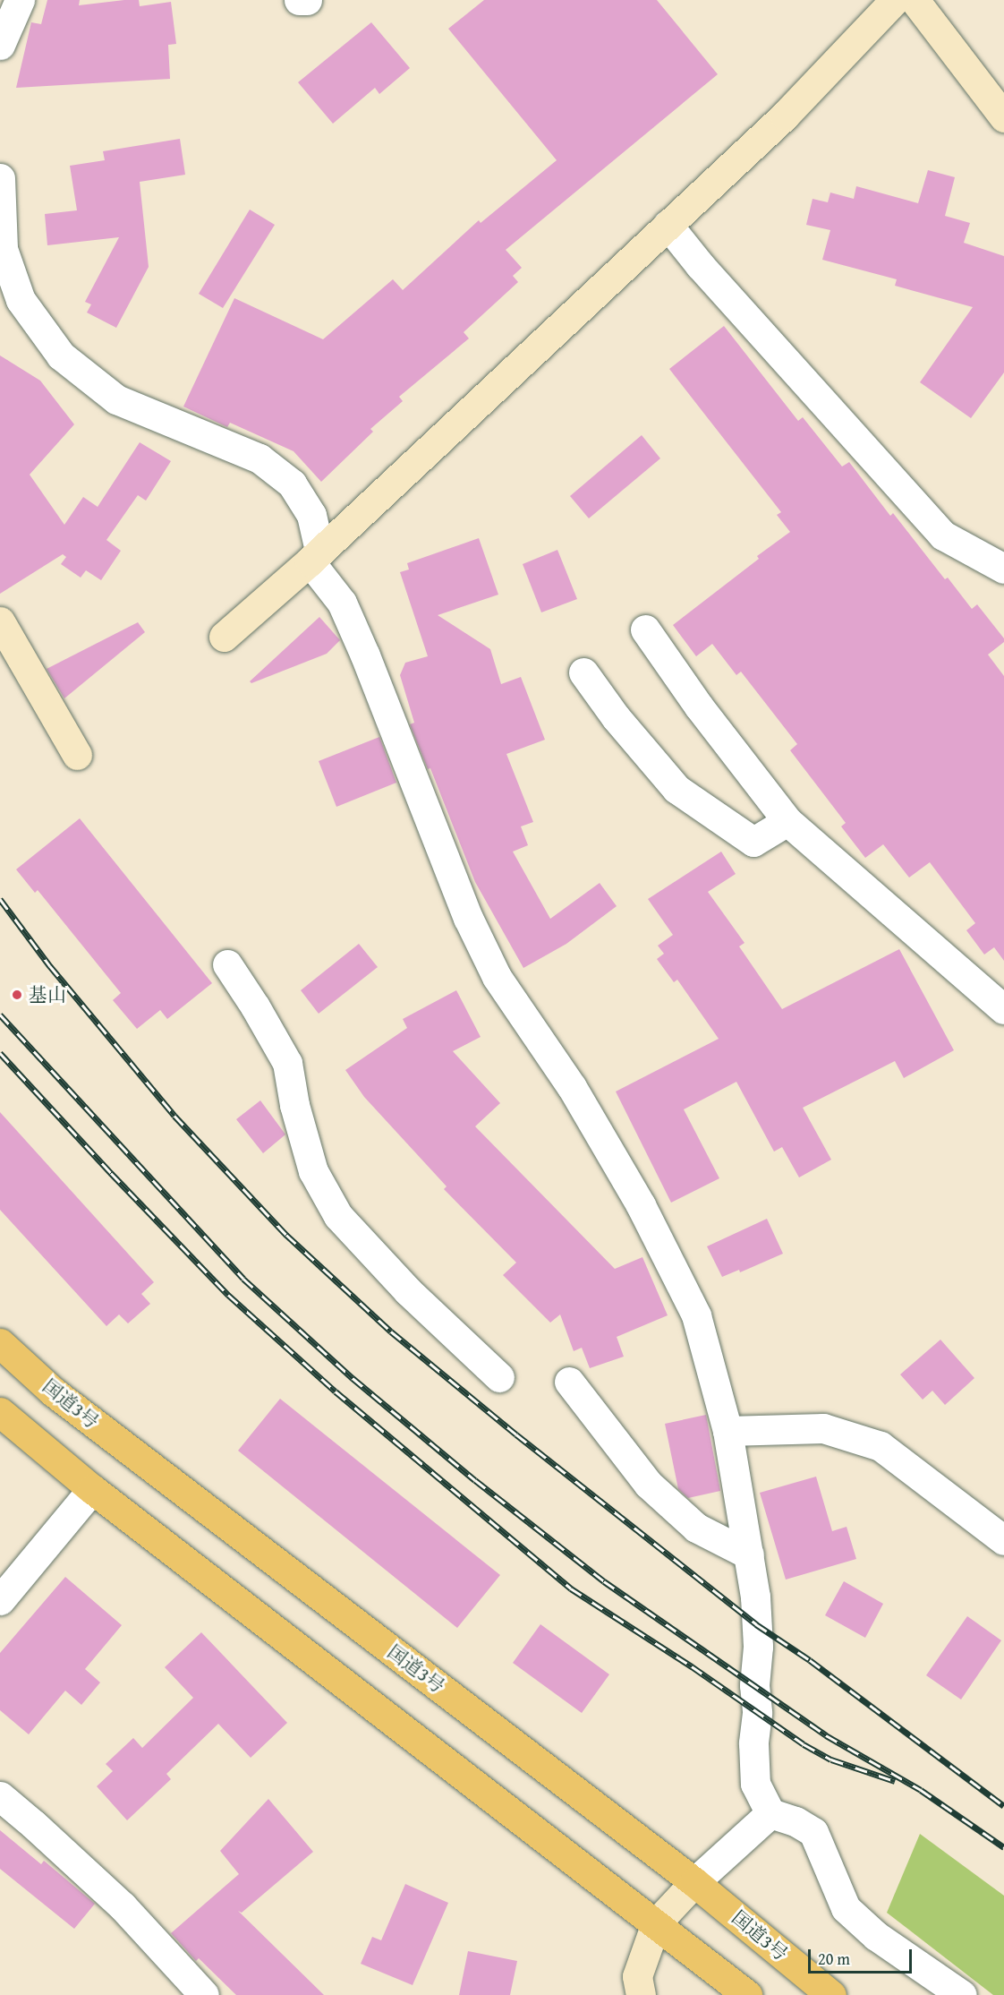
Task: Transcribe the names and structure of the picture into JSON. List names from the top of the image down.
{
  "streets": {
    "highway": ["国道3号"]
  },
  "places": ["基山"],
  "scale_bar": "20 m"
}
